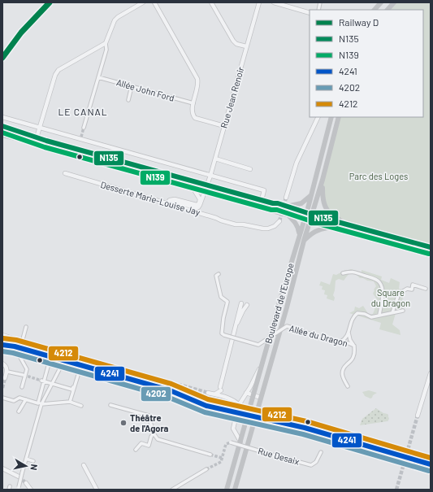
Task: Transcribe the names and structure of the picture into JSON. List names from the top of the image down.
{
  "streets": {
    "main road": ["Boulevard de l'Europe"],
    "street": [
      "Allée John Ford",
      "Rue Jean Renoir",
      "Desserte Marie-Louise Jay",
      "Allée du Dragon",
      "Rue Desaix"
    ]
  },
  "districts": ["LE CANAL"],
  "parks": ["Parc des Loges", "Square du Dragon"],
  "places": ["Théâtre de l'Agora"],
  "lines": [
    "rail line D",
    "transit line N135",
    "transit line N139",
    "transit line 4212",
    "transit line 4241",
    "transit line 4202"
  ],
  "legend": [
    "Railway D",
    "N135",
    "N139",
    "4241",
    "4202",
    "4212"
  ],
  "north": "right"
}
